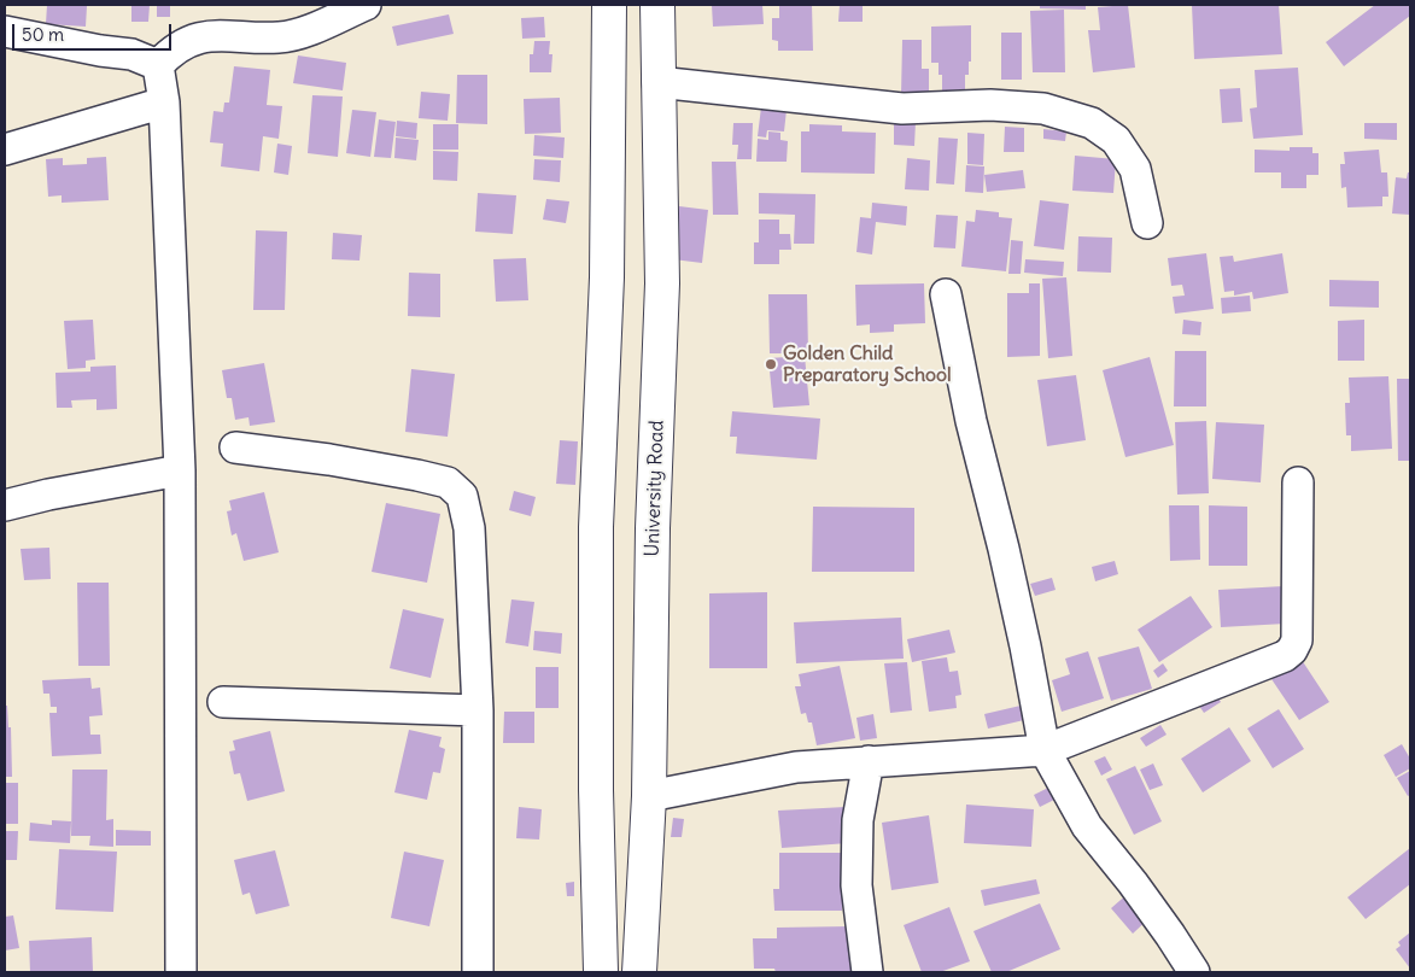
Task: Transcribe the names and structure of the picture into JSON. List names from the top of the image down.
{
  "streets": {
    "highway": ["University Road"]
  },
  "places": ["Golden Child Preparatory School"],
  "scale_bar": "50 m"
}
